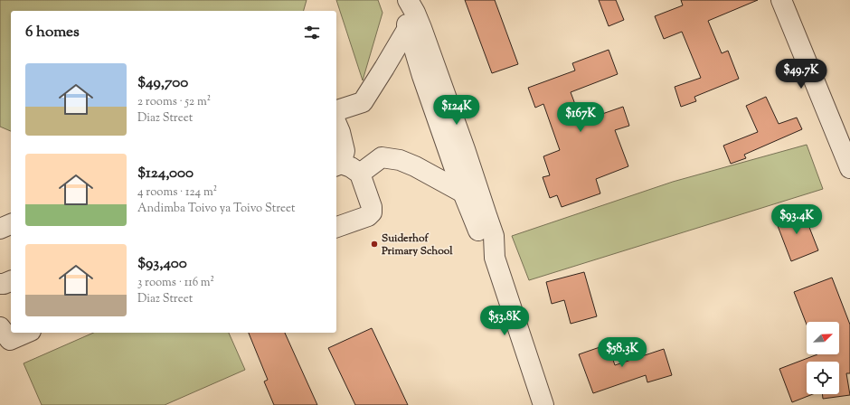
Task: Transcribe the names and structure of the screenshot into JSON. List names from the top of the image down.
{
  "places": ["Suiderhof Primary School"],
  "north": "top right",
  "page": {
    "heading": "6 homes",
    "list": [
      {
        "name": "$49,700",
        "note": "2 rooms · 52 m² · Diaz Street"
      },
      {
        "name": "$124,000",
        "note": "4 rooms · 124 m² · Andimba Toivo ya Toivo Street"
      },
      {
        "name": "$93,400",
        "note": "3 rooms · 116 m² · Diaz Street"
      }
    ],
    "price": [
      "$49.7K",
      "$124K",
      "$167K",
      "$93.4K",
      "$53.8K",
      "$58.3K"
    ]
  }
}
